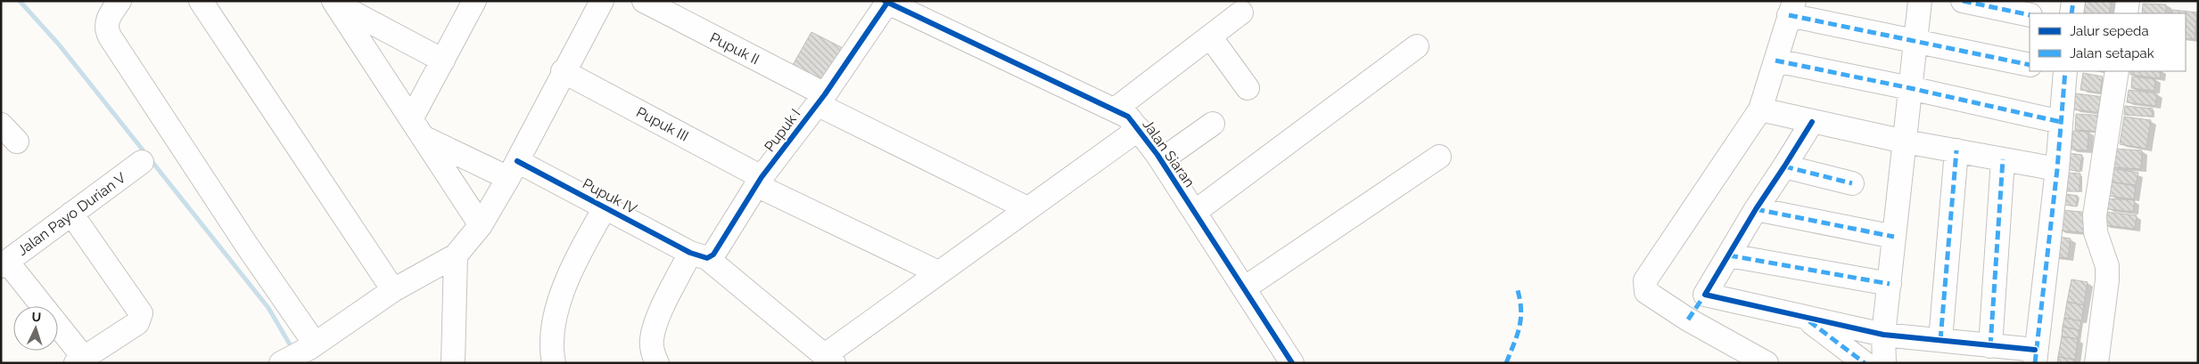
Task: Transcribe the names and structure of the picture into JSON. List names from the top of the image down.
{
  "streets": {
    "street": [
      "Pupuk II",
      "Pupuk III",
      "Pupuk I",
      "Jalan Siaran",
      "Pupuk IV",
      "Jalan Payo Durian V"
    ]
  },
  "crossings": [
    ["Pupuk II", "Pupuk I"],
    ["Pupuk III", "Pupuk I"],
    ["Pupuk I", "Jalan Siaran"],
    ["Pupuk I", "Pupuk IV"]
  ],
  "legend": ["Jalur sepeda", "Jalan setapak"],
  "north": "top"
}
